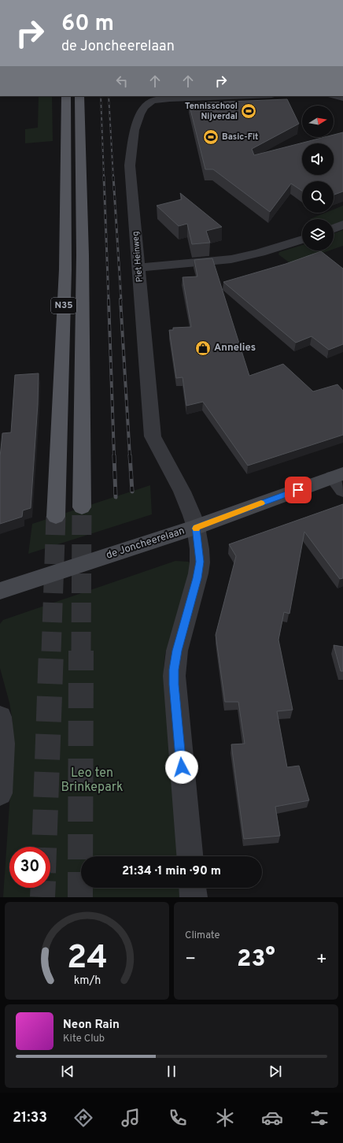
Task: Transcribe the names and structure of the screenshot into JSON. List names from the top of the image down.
{
  "streets": {
    "main road": ["N35", "de Joncheerelaan"],
    "street": ["Piet Heinweg"]
  },
  "crossings": [
    ["Piet Heinweg", "de Joncheerelaan"]
  ],
  "parks": ["Leo ten Brinkepark"],
  "places": {
    "sports": ["Tennisschool Nijverdal", "Basic-Fit"],
    "shop": ["Annelies"]
  },
  "north": "right",
  "page": {
    "turn": ["60 m", "de Joncheerelaan"],
    "limit": "30",
    "trip": "21:34 · 1 min · 90 m",
    "tile": "Climate",
    "heat": ["−", "23°", "+"],
    "song": ["Neon Rain", "Kite Club"],
    "tabs": "21:33",
    "gauge": ["24", "km/h"]
  }
}
